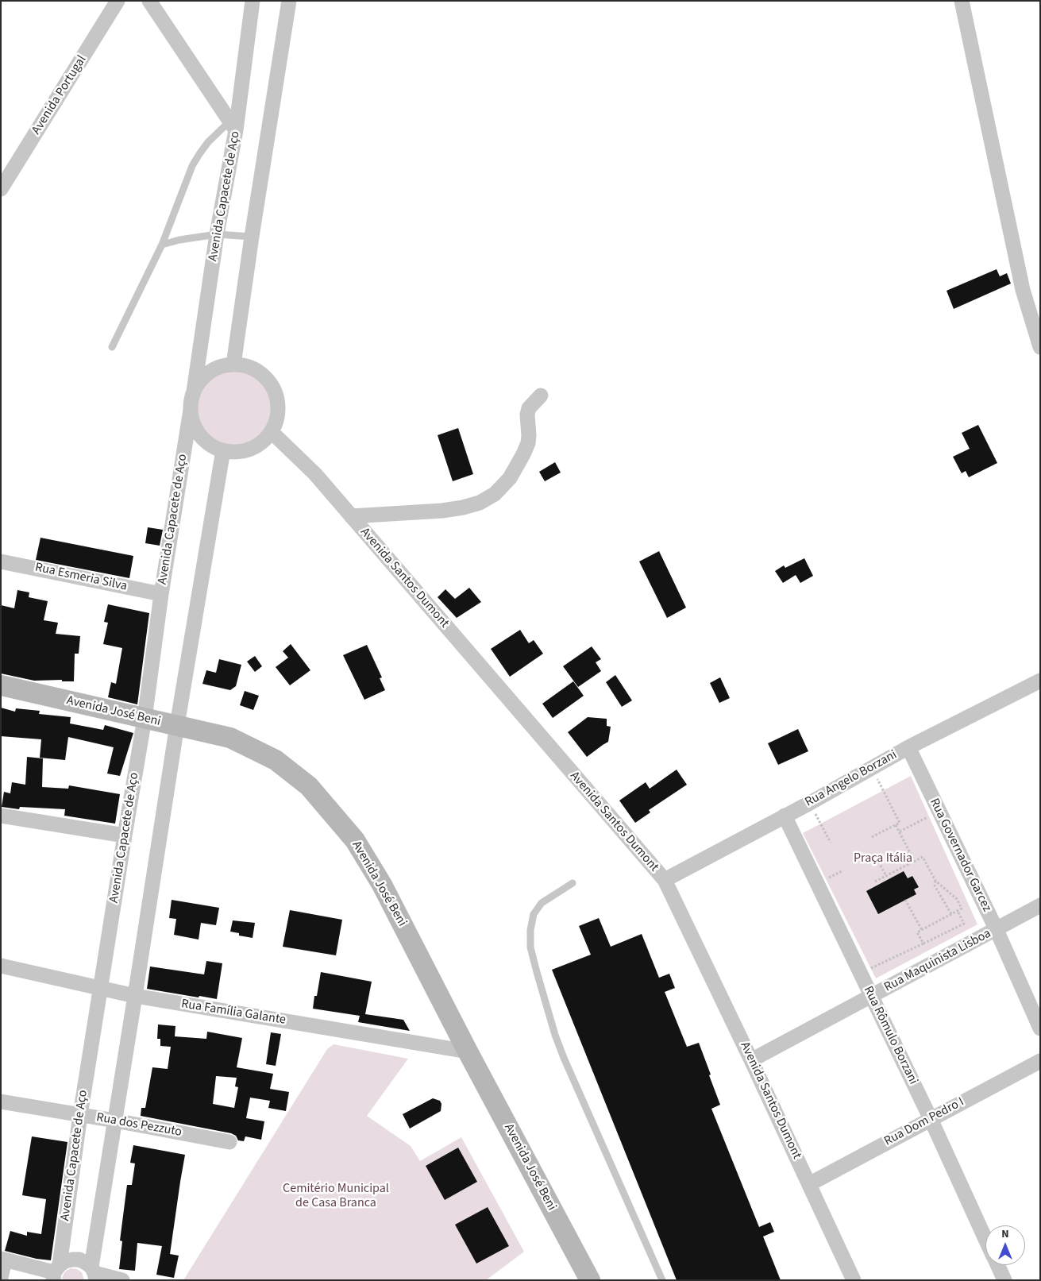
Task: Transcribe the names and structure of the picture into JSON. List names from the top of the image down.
{
  "streets": {
    "main road": ["Avenida José Beni"],
    "street": [
      "Avenida Portugal",
      "Avenida Capacete de Aço",
      "Rua Esmeria Silva",
      "Avenida Santos Dumont",
      "Rua Angelo Borzani",
      "Rua Governador Garcez",
      "Rua Maquinista Lisboa",
      "Rua Família Galante",
      "Rua Rômulo Borzani",
      "Rua Dom Pedro I",
      "Rua dos Pezzuto"
    ]
  },
  "crossings": [
    ["Avenida Capacete de Aço", "Rua Esmeria Silva"],
    ["Avenida Capacete de Aço", "Avenida Santos Dumont"],
    ["Avenida Capacete de Aço", "Avenida José Beni"],
    ["Avenida Capacete de Aço", "Rua Família Galante"],
    ["Avenida Capacete de Aço", "Rua dos Pezzuto"],
    ["Avenida Santos Dumont", "Rua Angelo Borzani"],
    ["Avenida Santos Dumont", "Rua Maquinista Lisboa"],
    ["Avenida Santos Dumont", "Rua Dom Pedro I"],
    ["Avenida José Beni", "Rua Família Galante"],
    ["Rua Angelo Borzani", "Rua Governador Garcez"],
    ["Rua Angelo Borzani", "Rua Rômulo Borzani"],
    ["Rua Governador Garcez", "Rua Maquinista Lisboa"],
    ["Rua Maquinista Lisboa", "Rua Rômulo Borzani"],
    ["Rua Rômulo Borzani", "Rua Dom Pedro I"]
  ],
  "parks": ["Praça Itália", "Cemitério Municipal de Casa Branca"],
  "north": "top"
}
